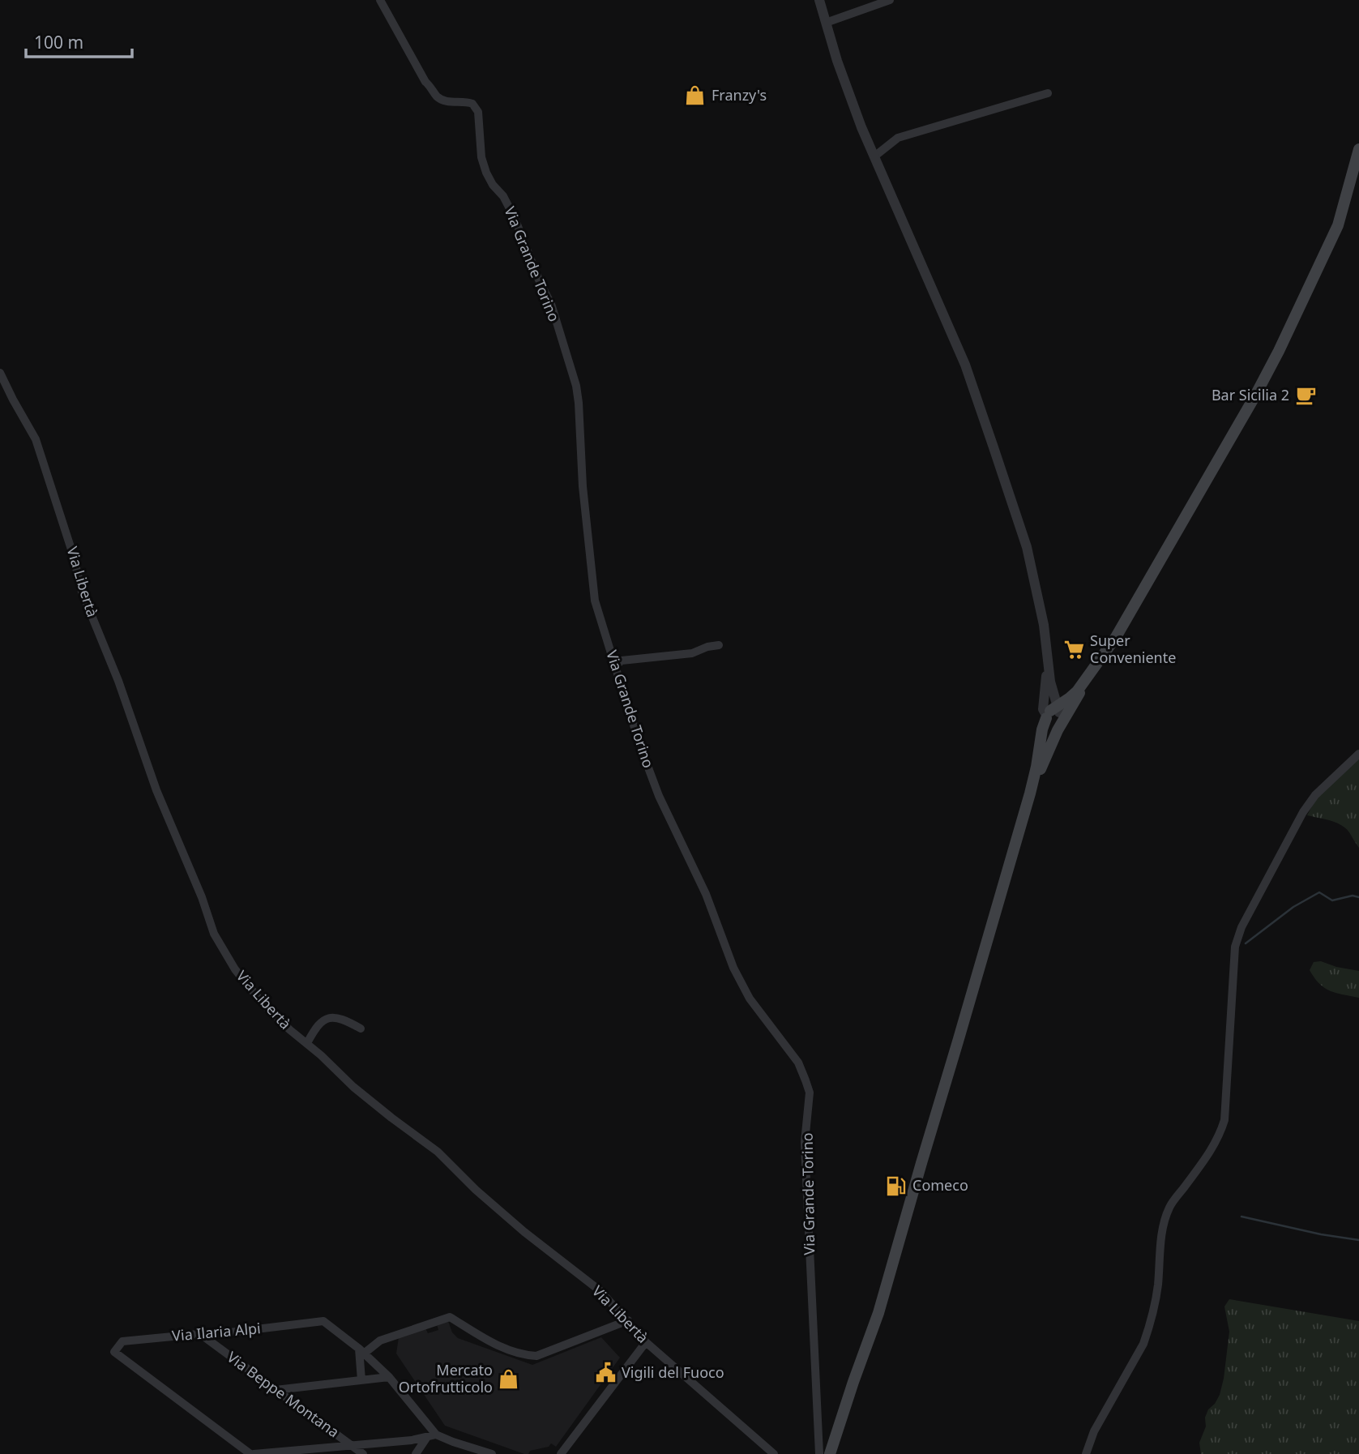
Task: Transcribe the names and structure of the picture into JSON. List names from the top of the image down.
{
  "streets": {
    "street": [
      "Via Grande Torino",
      "Via Libertà",
      "Via Ilaria Alpi",
      "Via Beppe Montana"
    ]
  },
  "crossings": [
    ["Via Ilaria Alpi", "Via Beppe Montana"]
  ],
  "places": {
    "shop": ["Franzy's", "Mercato Ortofrutticolo"],
    "cafe": ["Bar Sicilia 2"],
    "supermarket": ["Super Conveniente"],
    "fuel station": ["Comeco"],
    "public building": ["Vigili del Fuoco"]
  },
  "scale_bar": "100 m"
}
